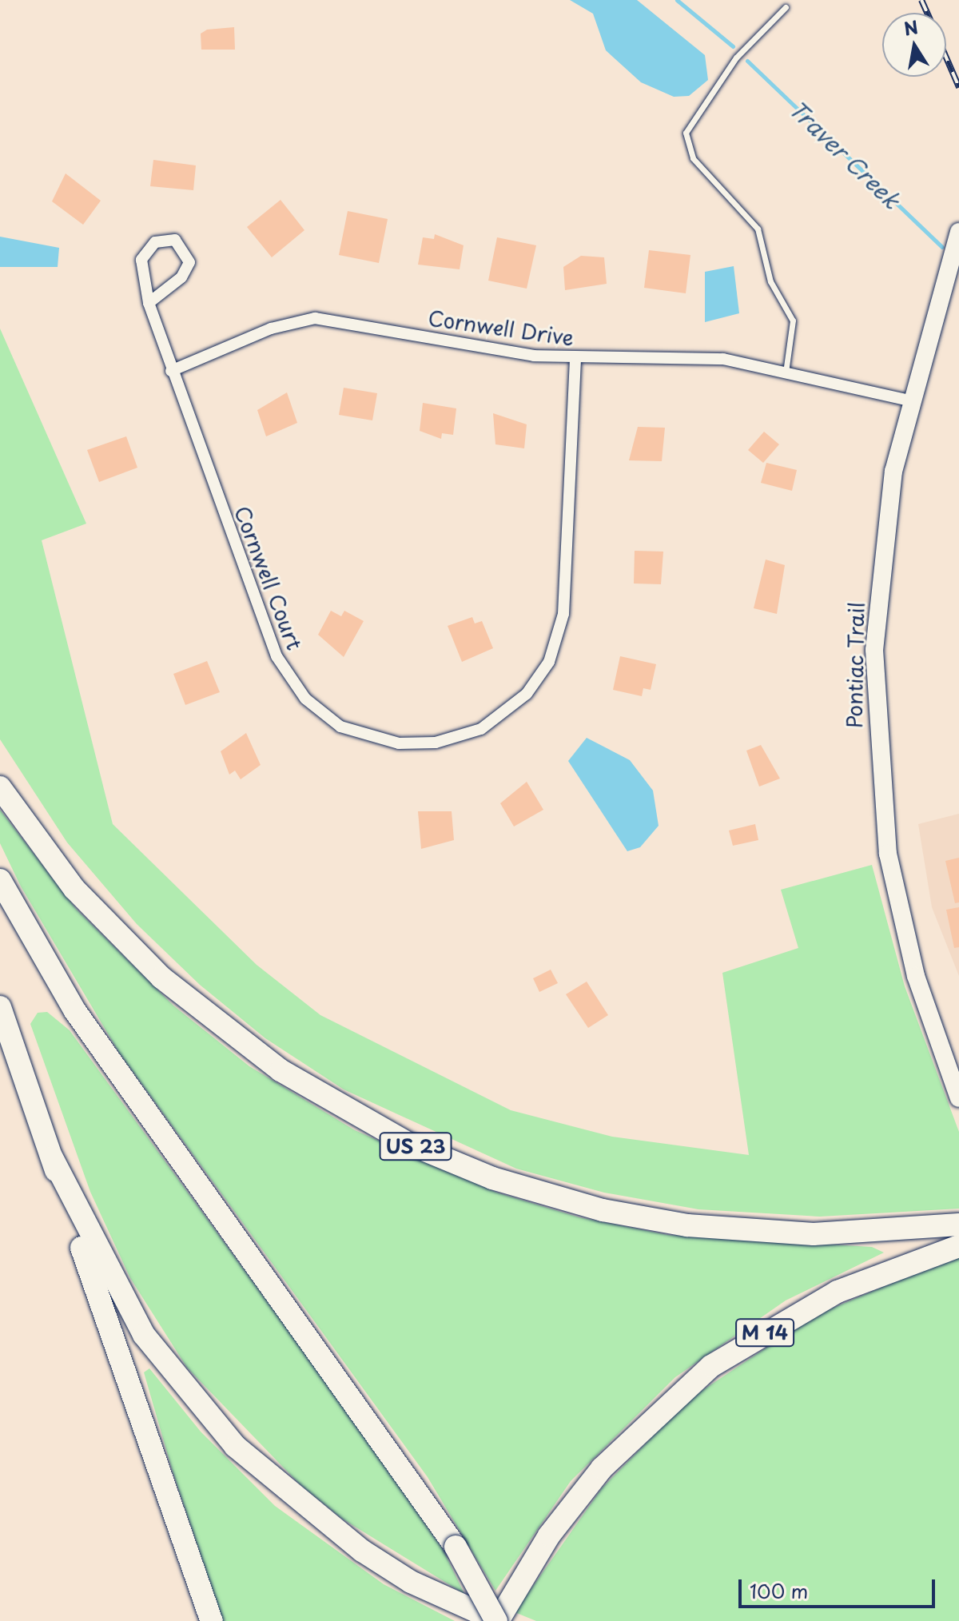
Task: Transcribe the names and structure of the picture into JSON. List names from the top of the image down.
{
  "streets": {
    "highway": ["US 23", "M 14"],
    "main road": ["Pontiac Trail"],
    "street": ["Cornwell Drive", "Cornwell Court"]
  },
  "crossings": [
    ["Cornwell Drive", "Cornwell Court"],
    ["Cornwell Drive", "Pontiac Trail"]
  ],
  "water": ["Traver Creek"],
  "scale_bar": "100 m",
  "north": "top"
}
